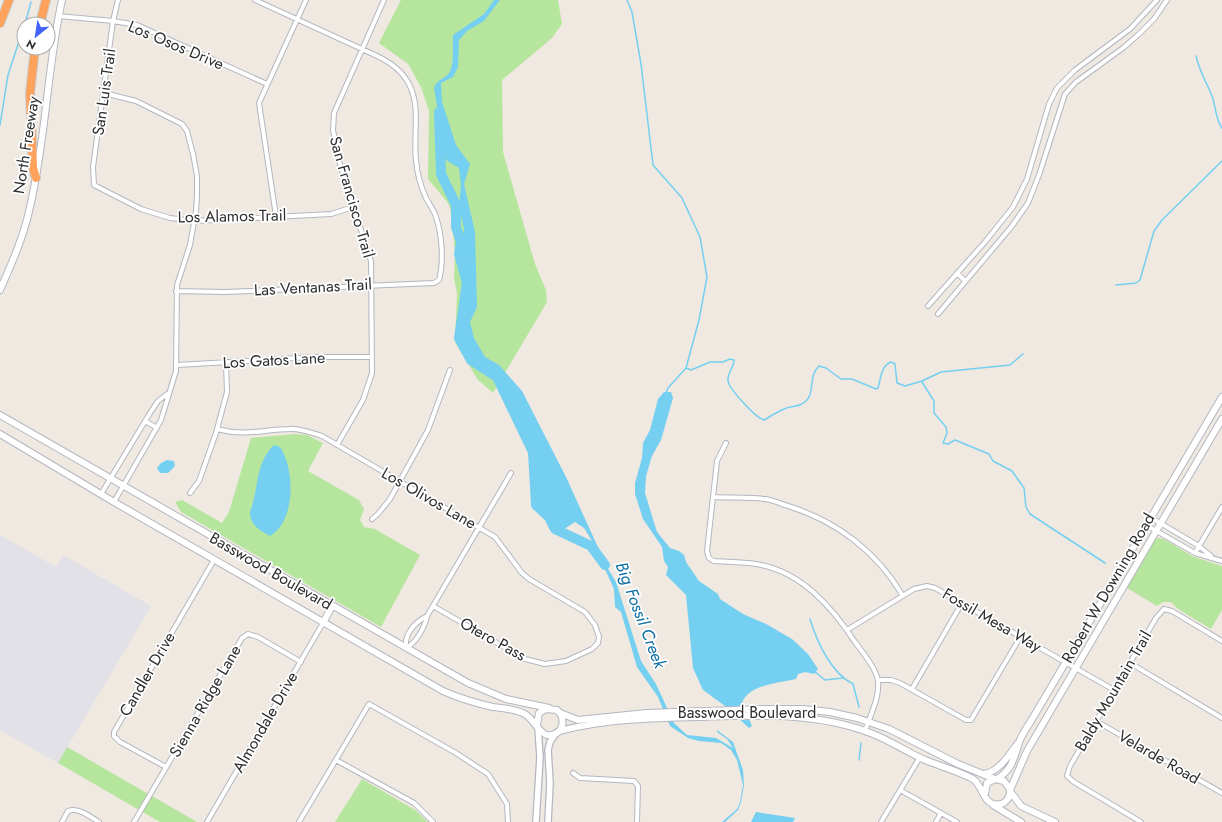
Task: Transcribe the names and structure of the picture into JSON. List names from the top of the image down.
{
  "streets": {
    "main road": ["North Freeway", "Basswood Boulevard", "Robert W Downing Road"],
    "street": [
      "Los Osos Drive",
      "San Luis Trail",
      "San Francisco Trail",
      "Los Alamos Trail",
      "Las Ventanas Trail",
      "Los Gatos Lane",
      "Los Olivos Lane",
      "Fossil Mesa Way",
      "Otero Pass",
      "Candler Drive",
      "Baldy Mountain Trail",
      "Sienna Ridge Lane",
      "Almondale Drive",
      "Velarde Road"
    ]
  },
  "crossings": [
    ["Los Osos Drive", "San Luis Trail"],
    ["Los Osos Drive", "North Freeway"],
    ["San Luis Trail", "Los Alamos Trail"],
    ["San Francisco Trail", "Los Alamos Trail"],
    ["San Francisco Trail", "Las Ventanas Trail"],
    ["San Francisco Trail", "Los Gatos Lane"],
    ["San Francisco Trail", "Los Olivos Lane"],
    ["Los Olivos Lane", "Otero Pass"],
    ["Basswood Boulevard", "Robert W Downing Road"],
    ["Basswood Boulevard", "Candler Drive"],
    ["Basswood Boulevard", "Almondale Drive"],
    ["Robert W Downing Road", "Fossil Mesa Way"],
    ["Fossil Mesa Way", "Baldy Mountain Trail"],
    ["Candler Drive", "Sienna Ridge Lane"],
    ["Baldy Mountain Trail", "Velarde Road"],
    ["Sienna Ridge Lane", "Almondale Drive"]
  ],
  "water": ["Big Fossil Creek"],
  "north": "bottom left"
}
